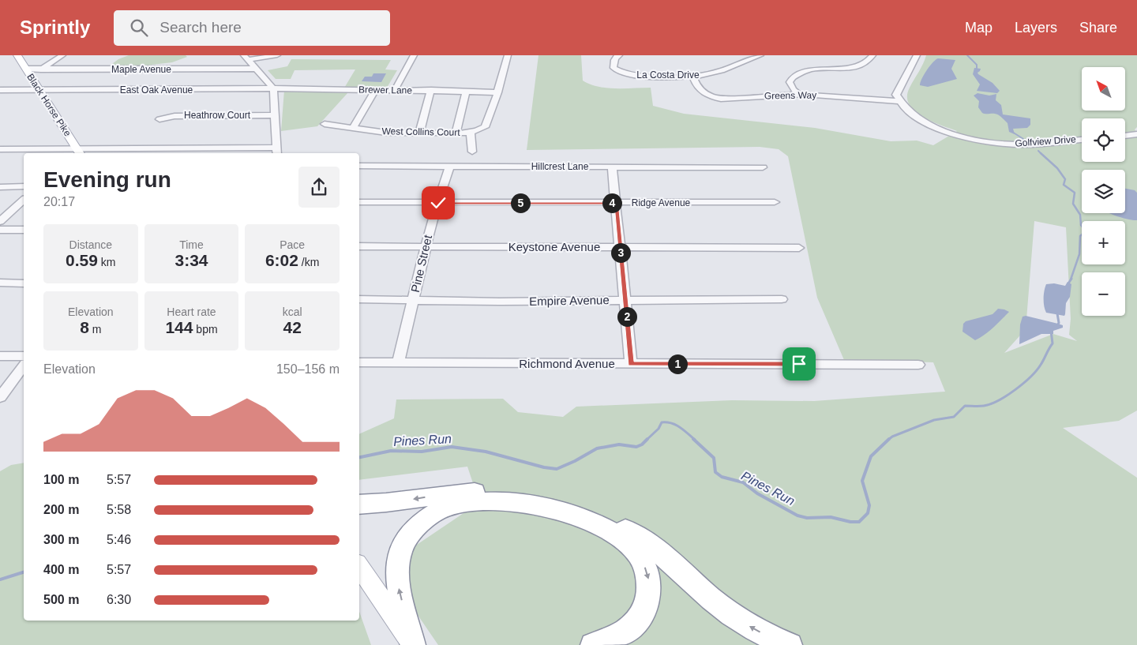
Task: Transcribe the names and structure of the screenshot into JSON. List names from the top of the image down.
{
  "streets": {
    "main road": ["Black Horse Pike"],
    "street": [
      "Maple Avenue",
      "La Costa Drive",
      "East Oak Avenue",
      "Brewer Lane",
      "Greens Way",
      "Heathrow Court",
      "West Collins Court",
      "Golfview Drive",
      "Hillcrest Lane",
      "Ridge Avenue",
      "Keystone Avenue",
      "Pine Street",
      "Empire Avenue",
      "Richmond Avenue"
    ]
  },
  "crossings": [
    ["Maple Avenue", "Black Horse Pike"],
    ["La Costa Drive", "Greens Way"],
    ["East Oak Avenue", "Brewer Lane"],
    ["East Oak Avenue", "Black Horse Pike"],
    ["Greens Way", "Golfview Drive"],
    ["Hillcrest Lane", "Pine Street"],
    ["Ridge Avenue", "Pine Street"],
    ["Keystone Avenue", "Pine Street"],
    ["Pine Street", "Empire Avenue"],
    ["Pine Street", "Richmond Avenue"]
  ],
  "water": ["Pines Run"],
  "north": "top left",
  "page": {
    "header": "Sprintly",
    "search": "Search here",
    "nav": ["Map", "Layers", "Share"],
    "map_buttons": ["+", "−"],
    "heading": ["Evening run", "20:17"],
    "pins": [
      "4",
      "5",
      "3",
      "2",
      "1"
    ],
    "stats": [
      ["Distance", "0.59 km"],
      ["Time", "3:34"],
      ["Pace", "6:02 /km"],
      ["Elevation", "8 m"],
      ["Heart rate", "144 bpm"],
      ["kcal", "42"]
    ],
    "chart": ["Elevation", "150–156 m"],
    "list": [
      {
        "name": "100 m",
        "note": "5:57"
      },
      {
        "name": "200 m",
        "note": "5:58"
      },
      {
        "name": "300 m",
        "note": "5:46"
      },
      {
        "name": "400 m",
        "note": "5:57"
      },
      {
        "name": "500 m",
        "note": "6:30"
      }
    ]
  }
}
